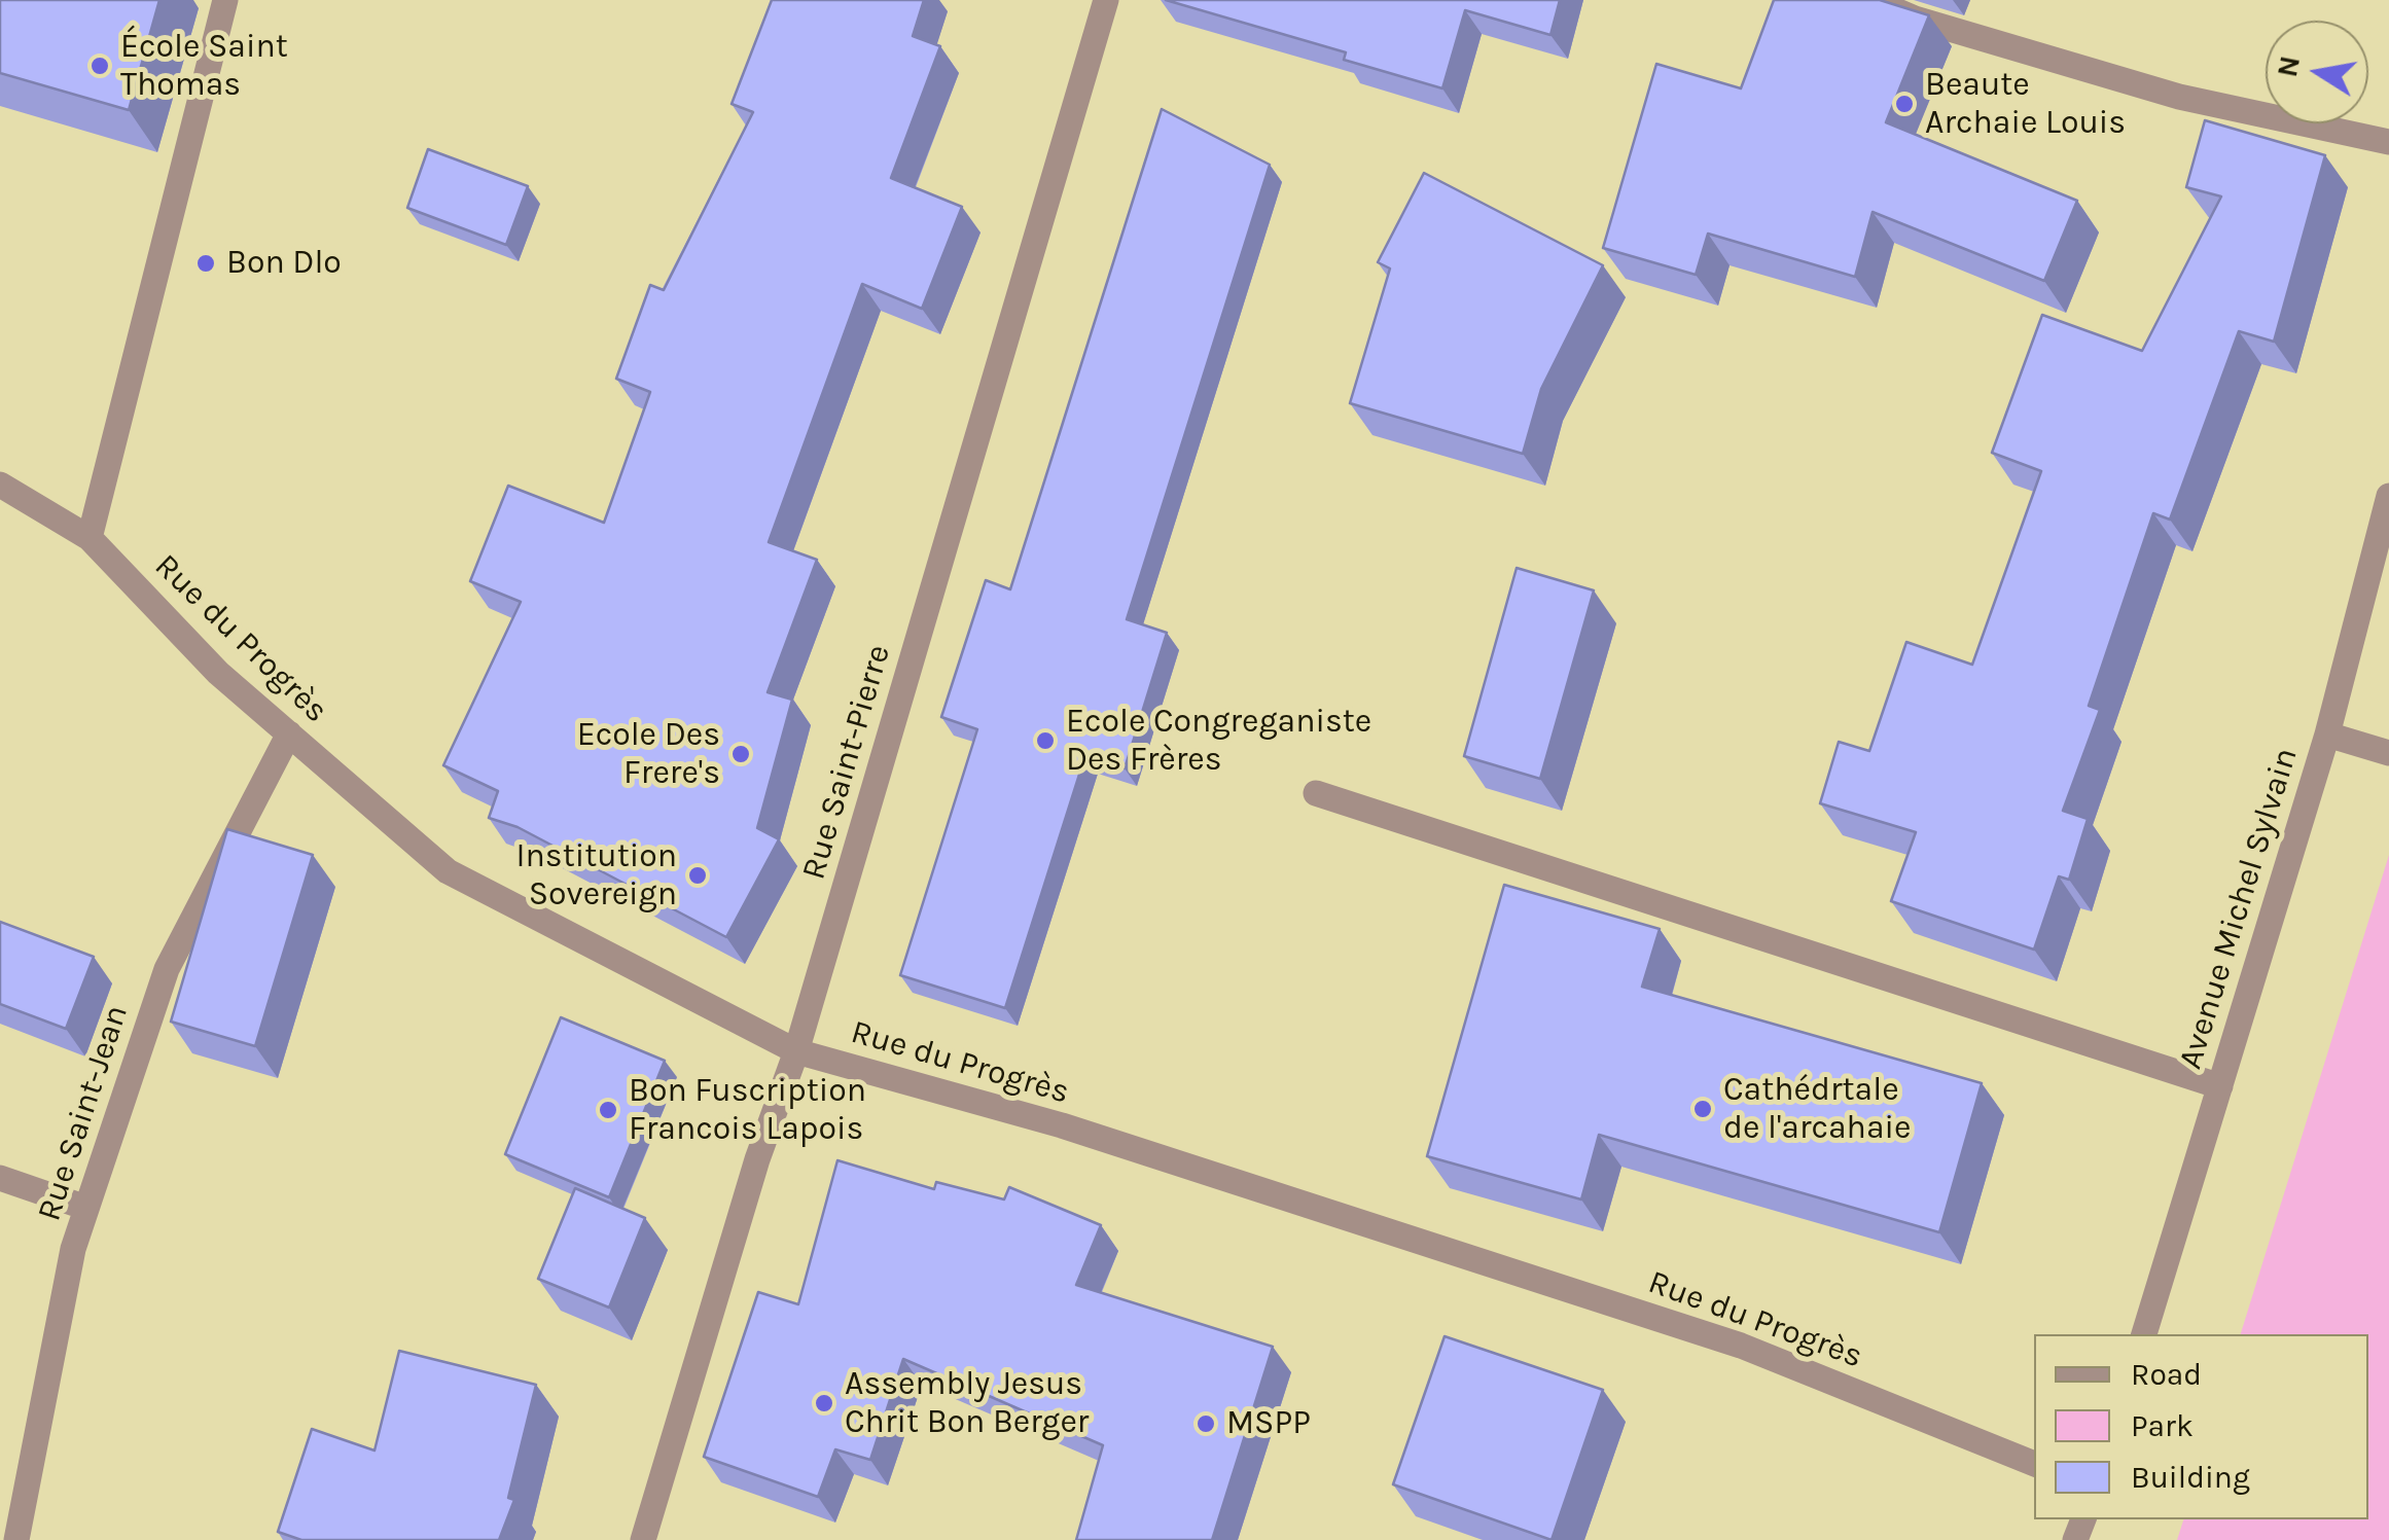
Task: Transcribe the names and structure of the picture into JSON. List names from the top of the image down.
{
  "streets": {
    "street": [
      "Rue du Progrès",
      "Rue Saint-Pierre",
      "Avenue Michel Sylvain",
      "Rue Saint-Jean"
    ]
  },
  "crossings": [
    ["Rue du Progrès", "Rue Saint-Pierre"],
    ["Rue du Progrès", "Rue Saint-Jean"]
  ],
  "places": [
    "École Saint Thomas",
    "Beaute Archaie Louis",
    "Bon Dlo",
    "Ecole Congreganiste Des Frères",
    "Ecole Des Frere's",
    "Institution Sovereign",
    "Cathédrtale de l'arcahaie",
    "Bon Fuscription Francois Lapois",
    "Assembly Jesus Chrit Bon Berger",
    "MSPP"
  ],
  "legend": ["Road", "Park", "Building"],
  "north": "left"
}
